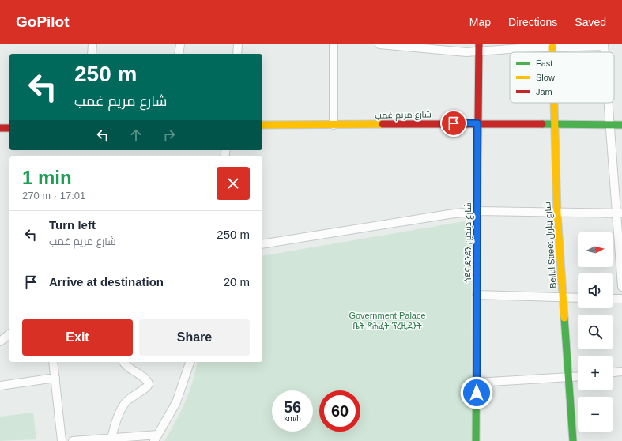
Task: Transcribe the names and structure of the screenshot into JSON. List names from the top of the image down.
{
  "streets": {
    "street": ["شارع مريم غمب", "ጎደና ደንደን شارع ديندين", "Beilul Street شارع بيلول"]
  },
  "crossings": [
    ["شارع مريم غمب", "ጎደና ደንደን شارع ديندين"],
    ["شارع مريم غمب", "Beilul Street شارع بيلول"]
  ],
  "parks": ["Government Palace ቤት ጽሕፈት ፕረዚደንት"],
  "legend": ["Fast", "Slow", "Jam"],
  "north": "right",
  "page": {
    "header": "GoPilot",
    "nav": ["Map", "Directions", "Saved"],
    "turn": ["250 m", "شارع مريم غمب"],
    "heading": ["1 min", "270 m · 17:01"],
    "list": [
      {
        "name": "Turn left",
        "note": "شارع مريم غمب",
        "value": "250 m"
      },
      {
        "name": "Arrive at destination",
        "value": "20 m"
      }
    ],
    "map_buttons": ["+", "−"],
    "buttons": ["Exit", "Share"],
    "speed": "56 km/h",
    "limit": "60"
  }
}
